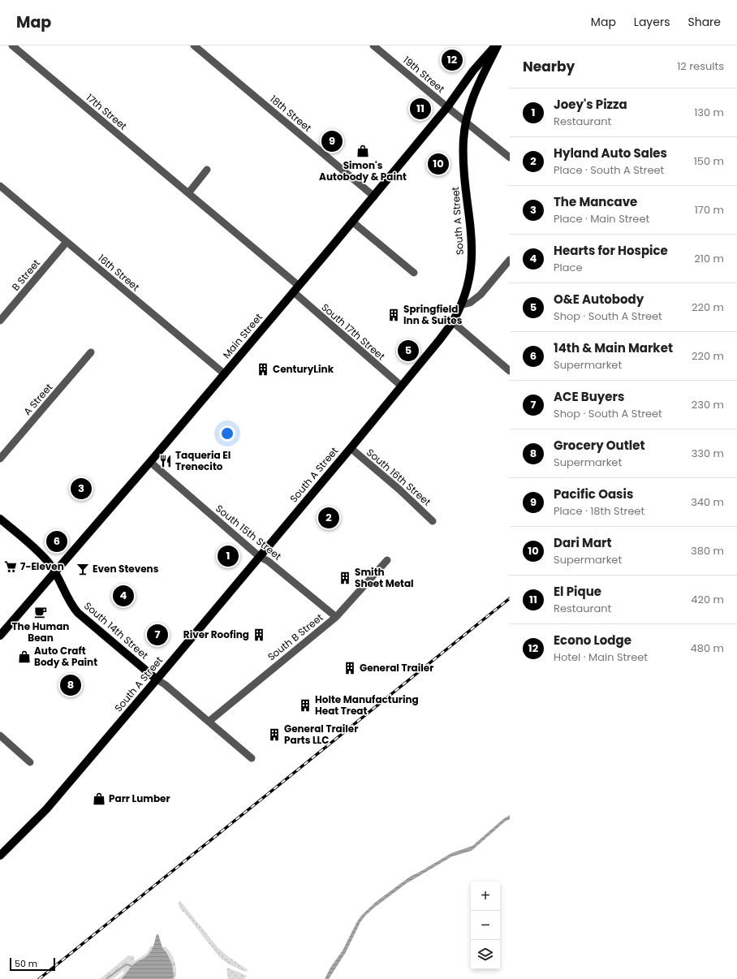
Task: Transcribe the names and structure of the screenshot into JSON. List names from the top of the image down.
{
  "streets": {
    "main road": ["South A Street", "Main Street", "South 14th Street"],
    "street": [
      "19th Street",
      "17th Street",
      "18th Street",
      "16th Street",
      "B Street",
      "South 17th Street",
      "A Street",
      "South 16th Street",
      "South 15th Street",
      "South B Street"
    ]
  },
  "crossings": [
    ["19th Street", "South A Street"],
    ["19th Street", "Main Street"],
    ["17th Street", "South 17th Street"],
    ["17th Street", "Main Street"],
    ["18th Street", "Main Street"],
    ["South A Street", "South 17th Street"],
    ["South A Street", "Main Street"],
    ["South A Street", "South 16th Street"],
    ["South A Street", "South 15th Street"],
    ["South A Street", "South 14th Street"],
    ["16th Street", "B Street"],
    ["16th Street", "Main Street"],
    ["South 17th Street", "Main Street"],
    ["Main Street", "South 15th Street"],
    ["Main Street", "South 14th Street"],
    ["South 15th Street", "South B Street"],
    ["South 14th Street", "South B Street"]
  ],
  "places": {
    "shop": ["Simon's Autobody & Paint", "Auto Craft Body & Paint", "Parr Lumber"],
    "building": [
      "Springfield Inn & Suites",
      "CenturyLink",
      "Smith Sheet Metal",
      "River Roofing",
      "General Trailer",
      "Holte Manufacturing Heat Treat",
      "General Trailer Parts LLC"
    ],
    "restaurant": ["Taqueria El Trenecito"],
    "supermarket": ["7-Eleven"],
    "bar": ["Even Stevens"],
    "cafe": ["The Human Bean"]
  },
  "scale_bar": "50 m",
  "page": {
    "header": "Map",
    "nav": ["Map", "Layers", "Share"],
    "heading": ["Nearby", "12 results"],
    "pins": [
      "12",
      "11",
      "9",
      "10",
      "5",
      "3",
      "2",
      "6",
      "1",
      "4",
      "7",
      "8"
    ],
    "list": [
      {
        "mark": "1",
        "name": "Joey's Pizza",
        "note": "Restaurant",
        "value": "130 m"
      },
      {
        "mark": "2",
        "name": "Hyland Auto Sales",
        "note": "Place · South A Street",
        "value": "150 m"
      },
      {
        "mark": "3",
        "name": "The Mancave",
        "note": "Place · Main Street",
        "value": "170 m"
      },
      {
        "mark": "4",
        "name": "Hearts for Hospice",
        "note": "Place",
        "value": "210 m"
      },
      {
        "mark": "5",
        "name": "O&E Autobody",
        "note": "Shop · South A Street",
        "value": "220 m"
      },
      {
        "mark": "6",
        "name": "14th & Main Market",
        "note": "Supermarket",
        "value": "220 m"
      },
      {
        "mark": "7",
        "name": "ACE Buyers",
        "note": "Shop · South A Street",
        "value": "230 m"
      },
      {
        "mark": "8",
        "name": "Grocery Outlet",
        "note": "Supermarket",
        "value": "330 m"
      },
      {
        "mark": "9",
        "name": "Pacific Oasis",
        "note": "Place · 18th Street",
        "value": "340 m"
      },
      {
        "mark": "10",
        "name": "Dari Mart",
        "note": "Supermarket",
        "value": "380 m"
      },
      {
        "mark": "11",
        "name": "El Pique",
        "note": "Restaurant",
        "value": "420 m"
      },
      {
        "mark": "12",
        "name": "Econo Lodge",
        "note": "Hotel · Main Street",
        "value": "480 m"
      }
    ],
    "map_buttons": ["+", "−"],
    "scale": "50 m"
  }
}
